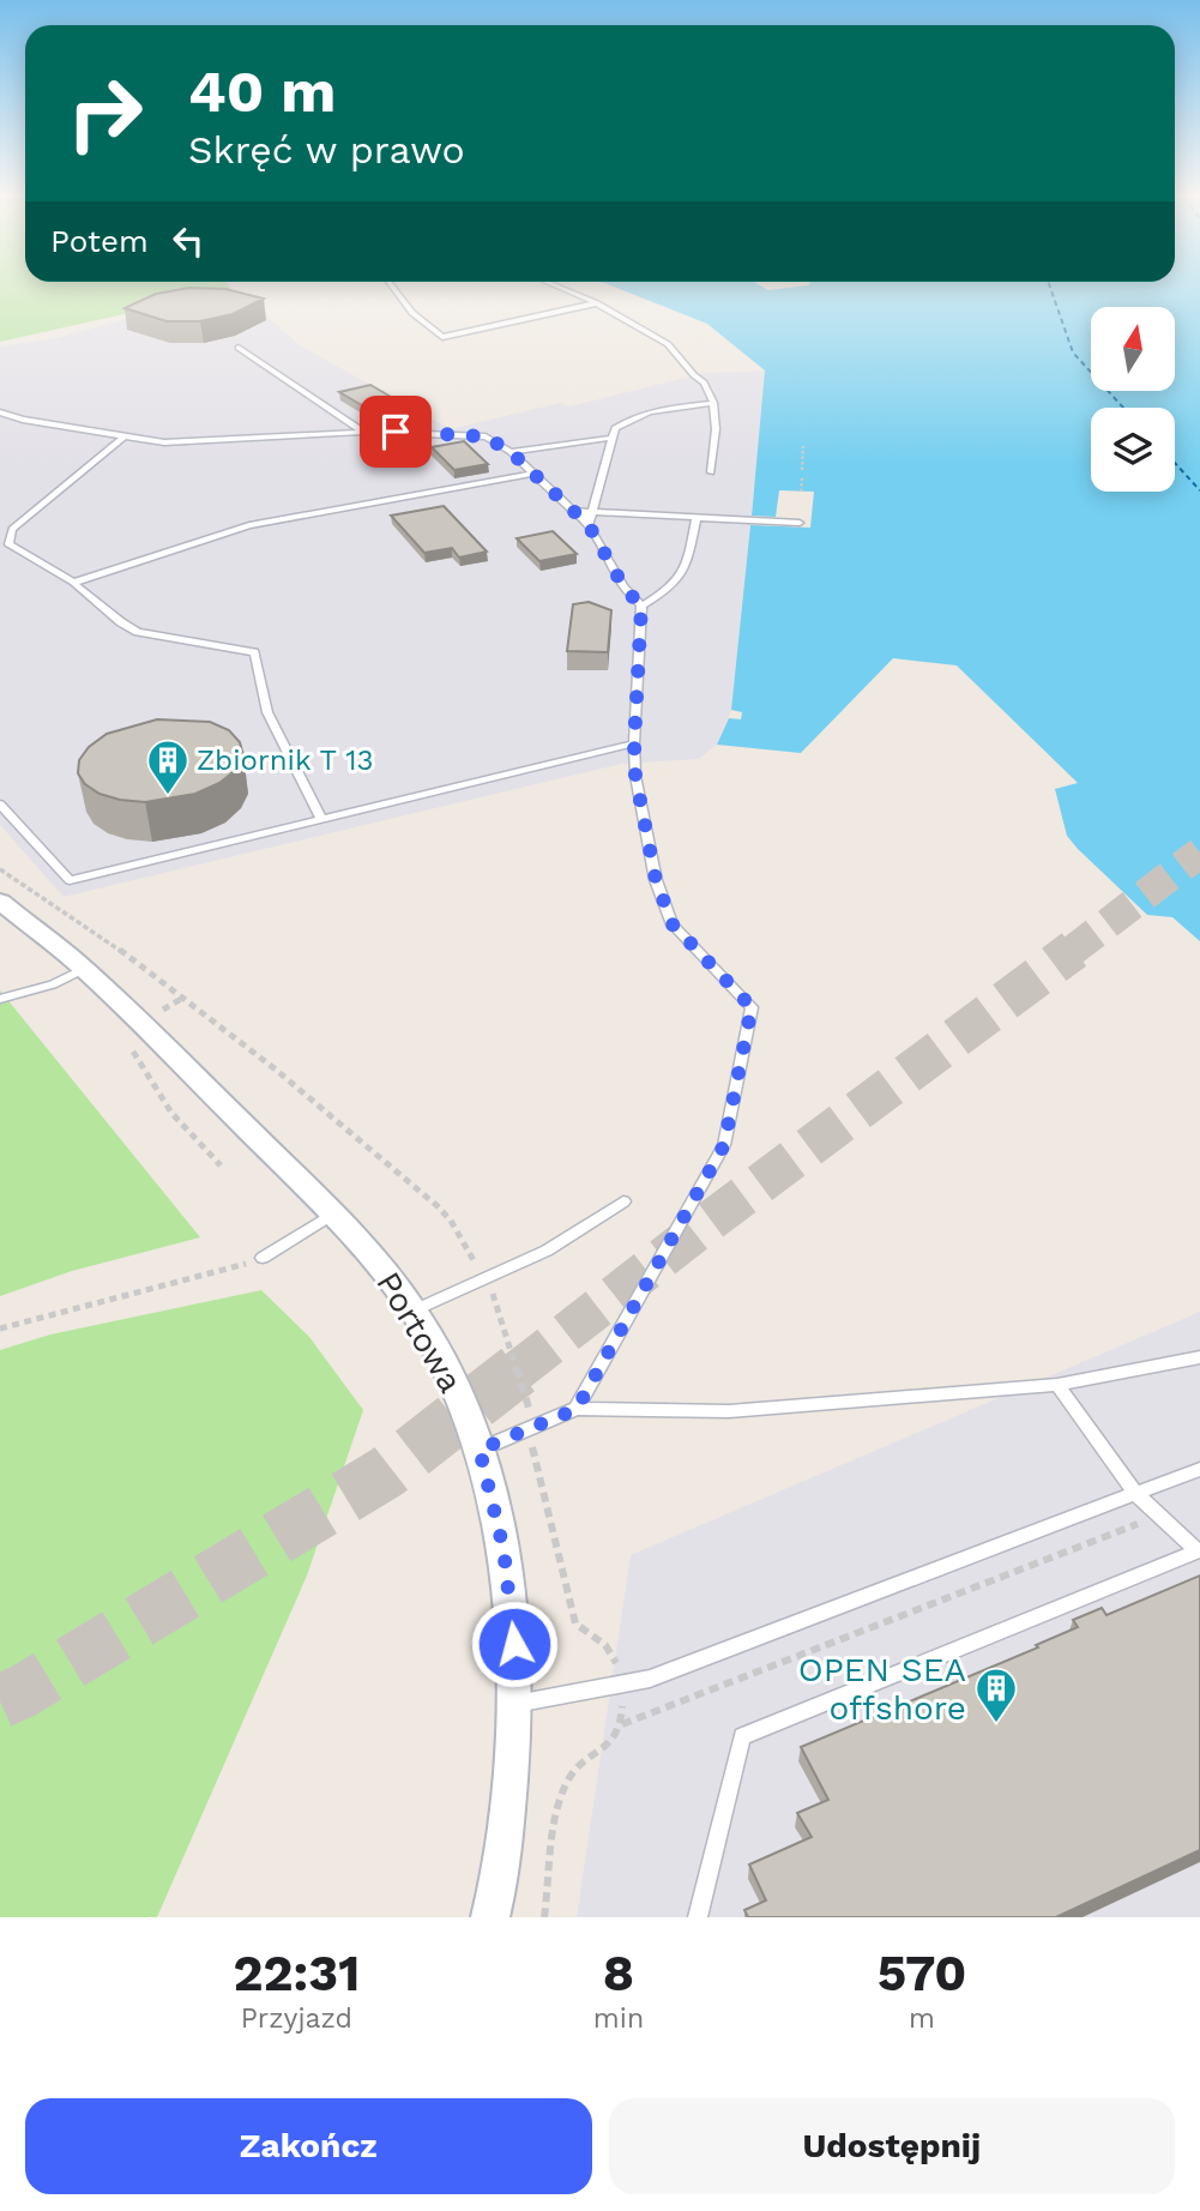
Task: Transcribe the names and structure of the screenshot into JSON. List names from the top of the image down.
{
  "streets": {
    "street": ["Portowa"]
  },
  "places": {
    "building": ["Zbiornik T 13", "OPEN SEA offshore"]
  },
  "north": "top",
  "page": {
    "turn": ["40 m", "Skręć w prawo"],
    "then": "Potem",
    "eta": [
      "22:31",
      "Przyjazd",
      "8",
      "min",
      "570",
      "m"
    ],
    "buttons": ["Zakończ", "Udostępnij"]
  }
}
